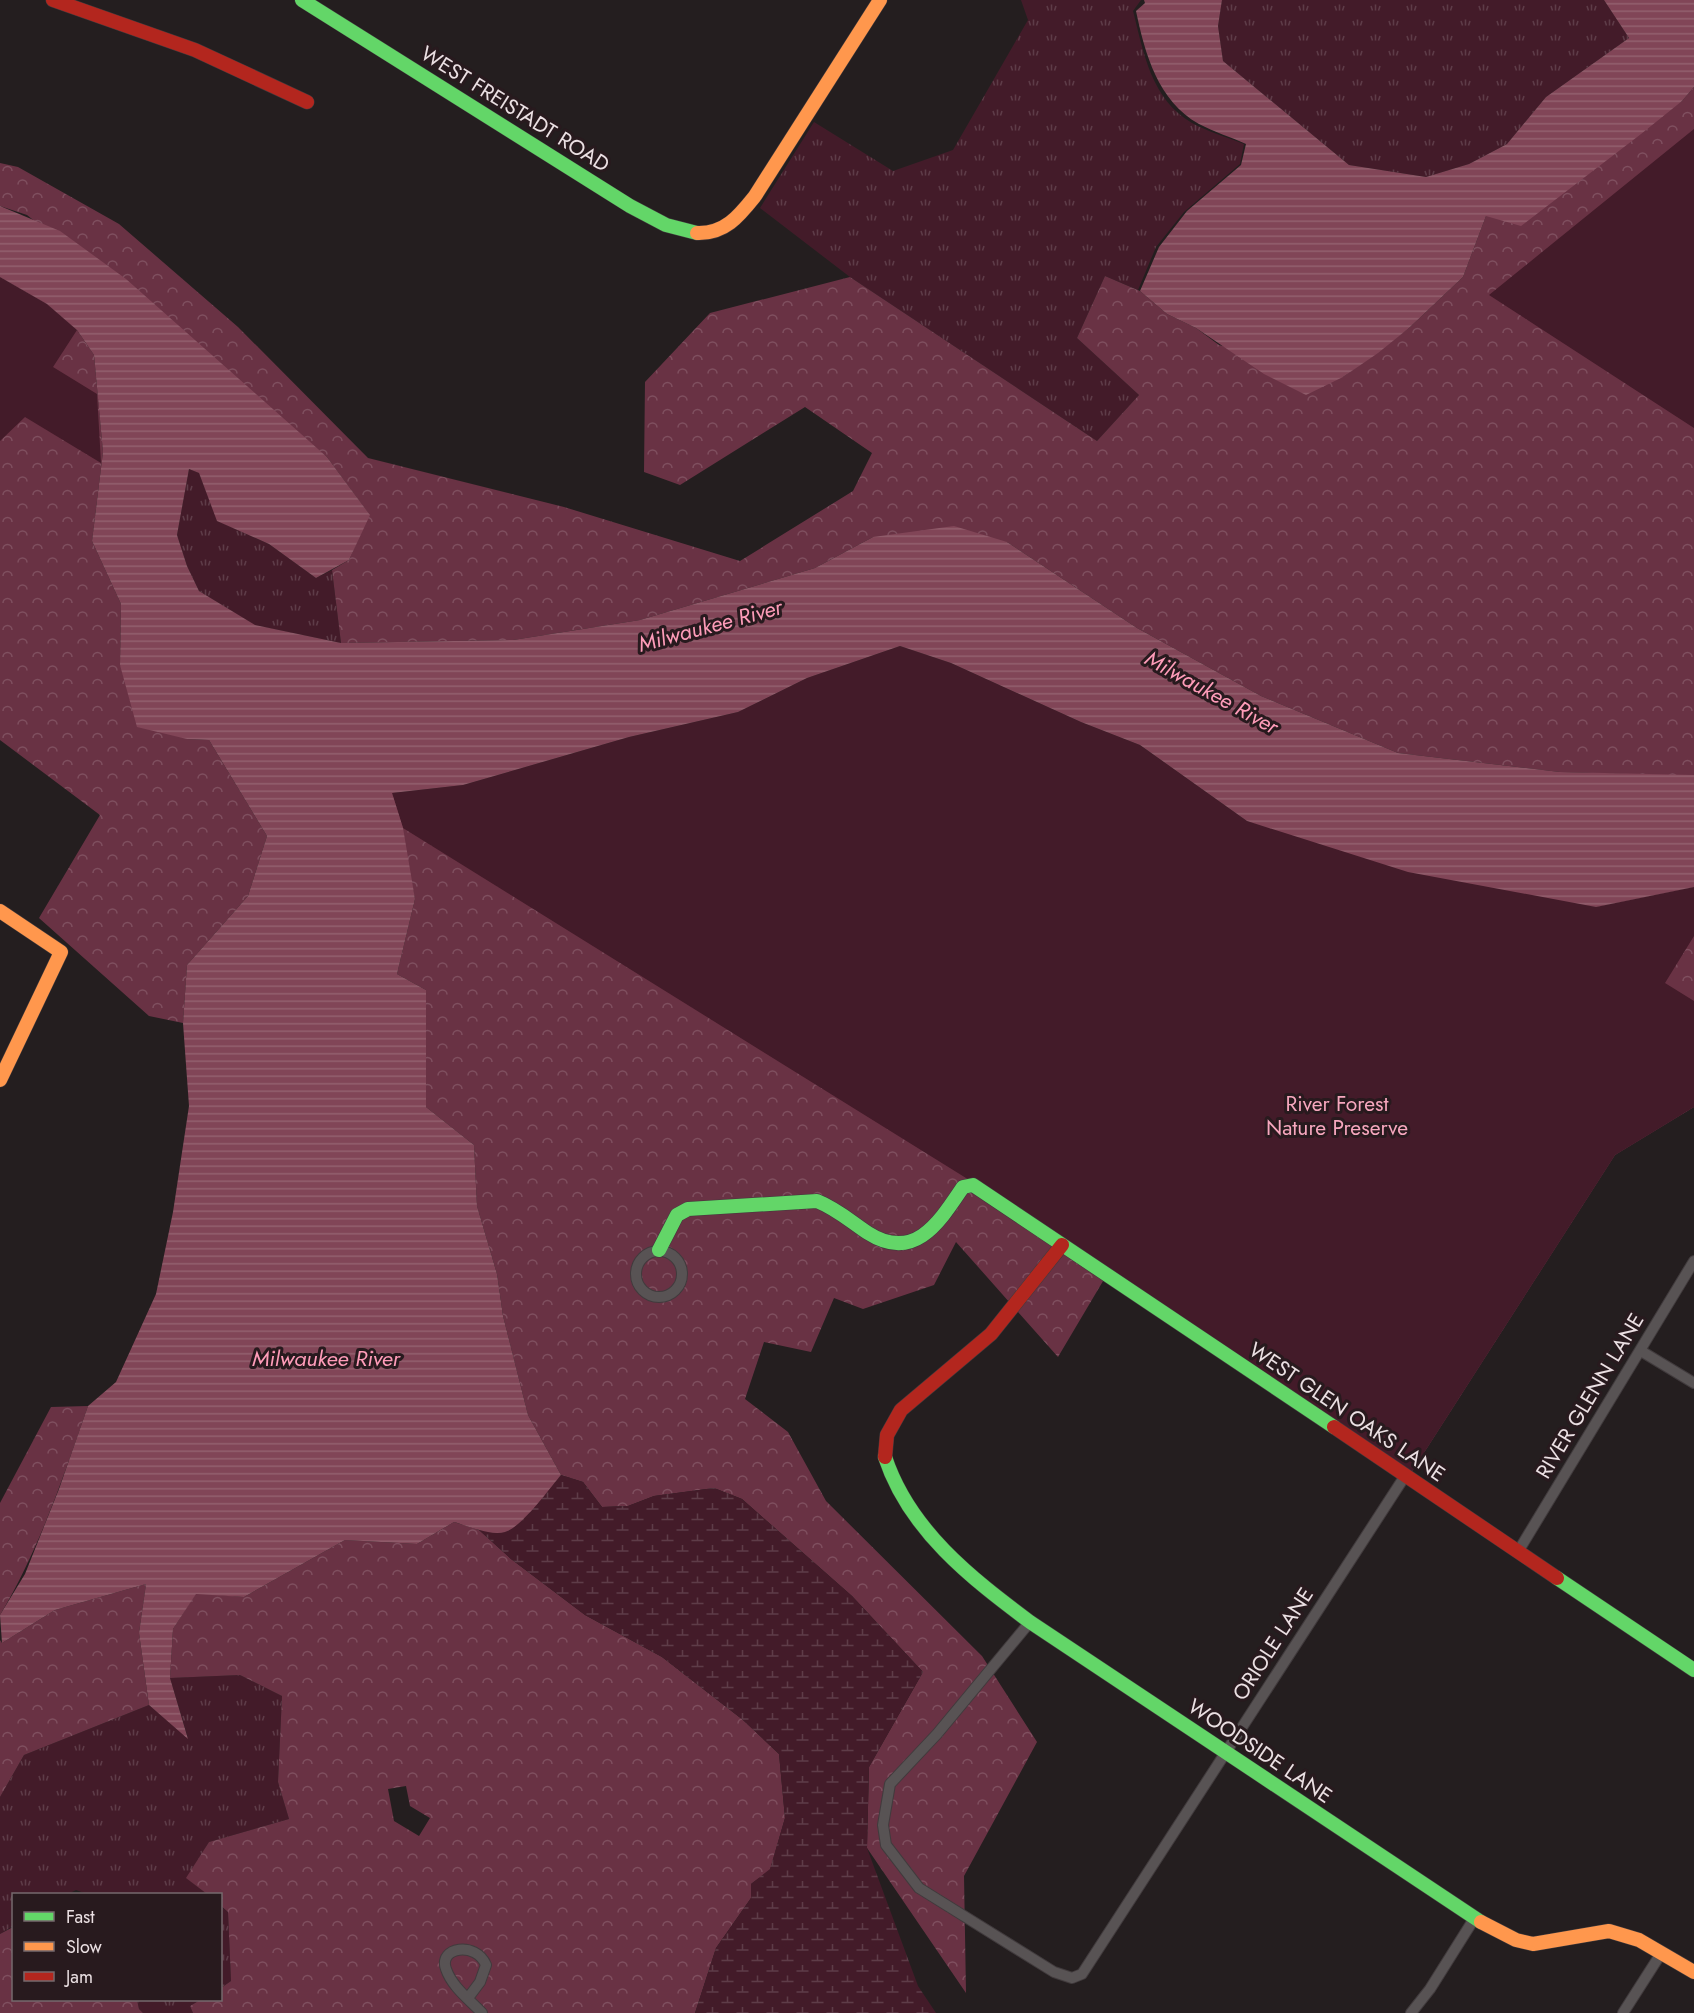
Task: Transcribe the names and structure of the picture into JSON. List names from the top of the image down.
{
  "streets": {
    "street": [
      "WEST FREISTADT ROAD",
      "RIVER GLENN LANE",
      "WEST GLEN OAKS LANE",
      "ORIOLE LANE",
      "WOODSIDE LANE"
    ]
  },
  "crossings": [
    ["RIVER GLENN LANE", "WEST GLEN OAKS LANE"],
    ["WEST GLEN OAKS LANE", "ORIOLE LANE"],
    ["WEST GLEN OAKS LANE", "WOODSIDE LANE"],
    ["ORIOLE LANE", "WOODSIDE LANE"]
  ],
  "water": ["Milwaukee River"],
  "parks": ["River Forest Nature Preserve"],
  "legend": ["Fast", "Slow", "Jam"]
}
